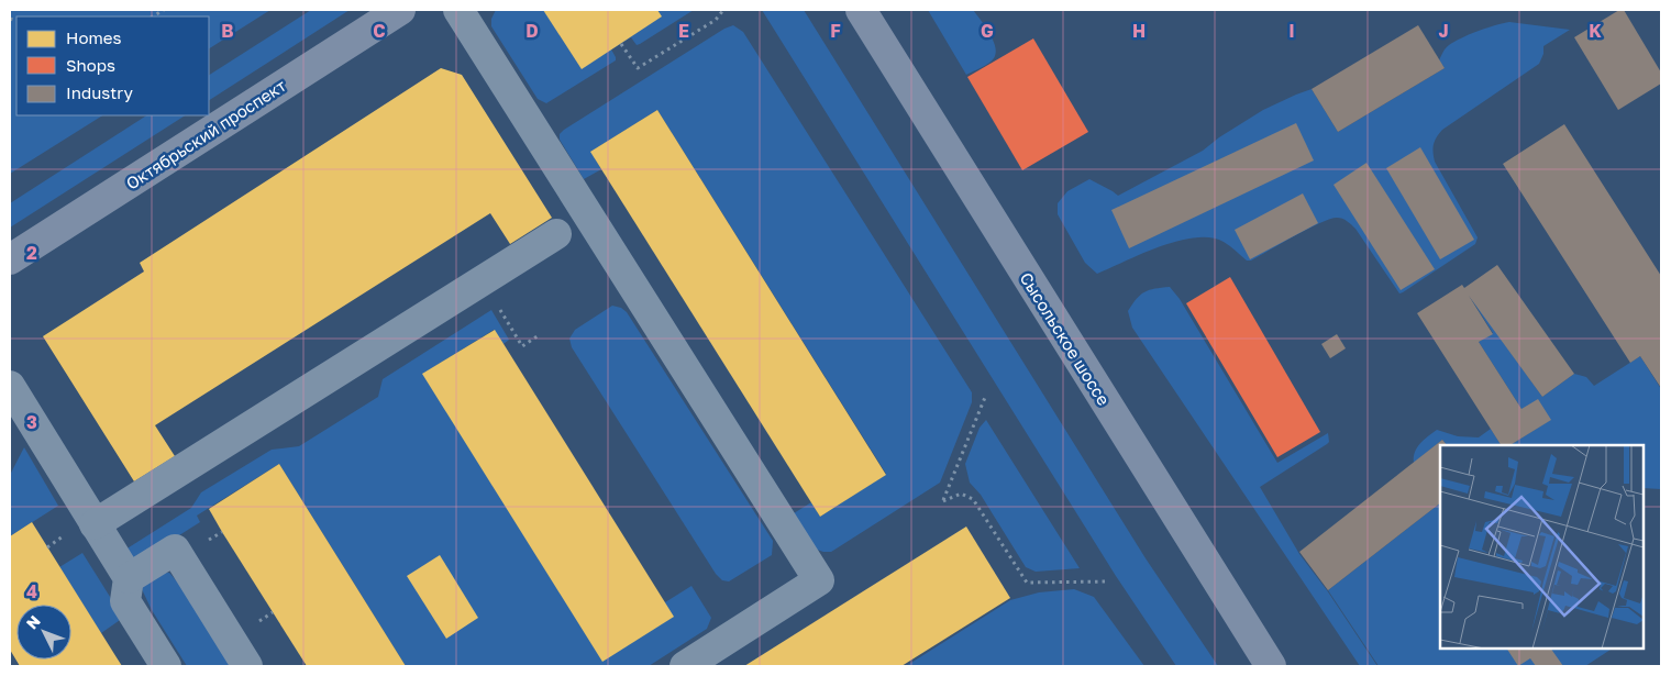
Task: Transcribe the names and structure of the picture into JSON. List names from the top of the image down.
{
  "streets": {
    "main road": ["Октябрьский проспект", "Сысольское шоссе"]
  },
  "legend": ["Homes", "Shops", "Industry"],
  "north": "top left",
  "grid": {
    "columns": [
      "B",
      "C",
      "D",
      "E",
      "F",
      "G",
      "H",
      "I",
      "J",
      "K"
    ],
    "rows": ["2", "3", "4"]
  }
}
